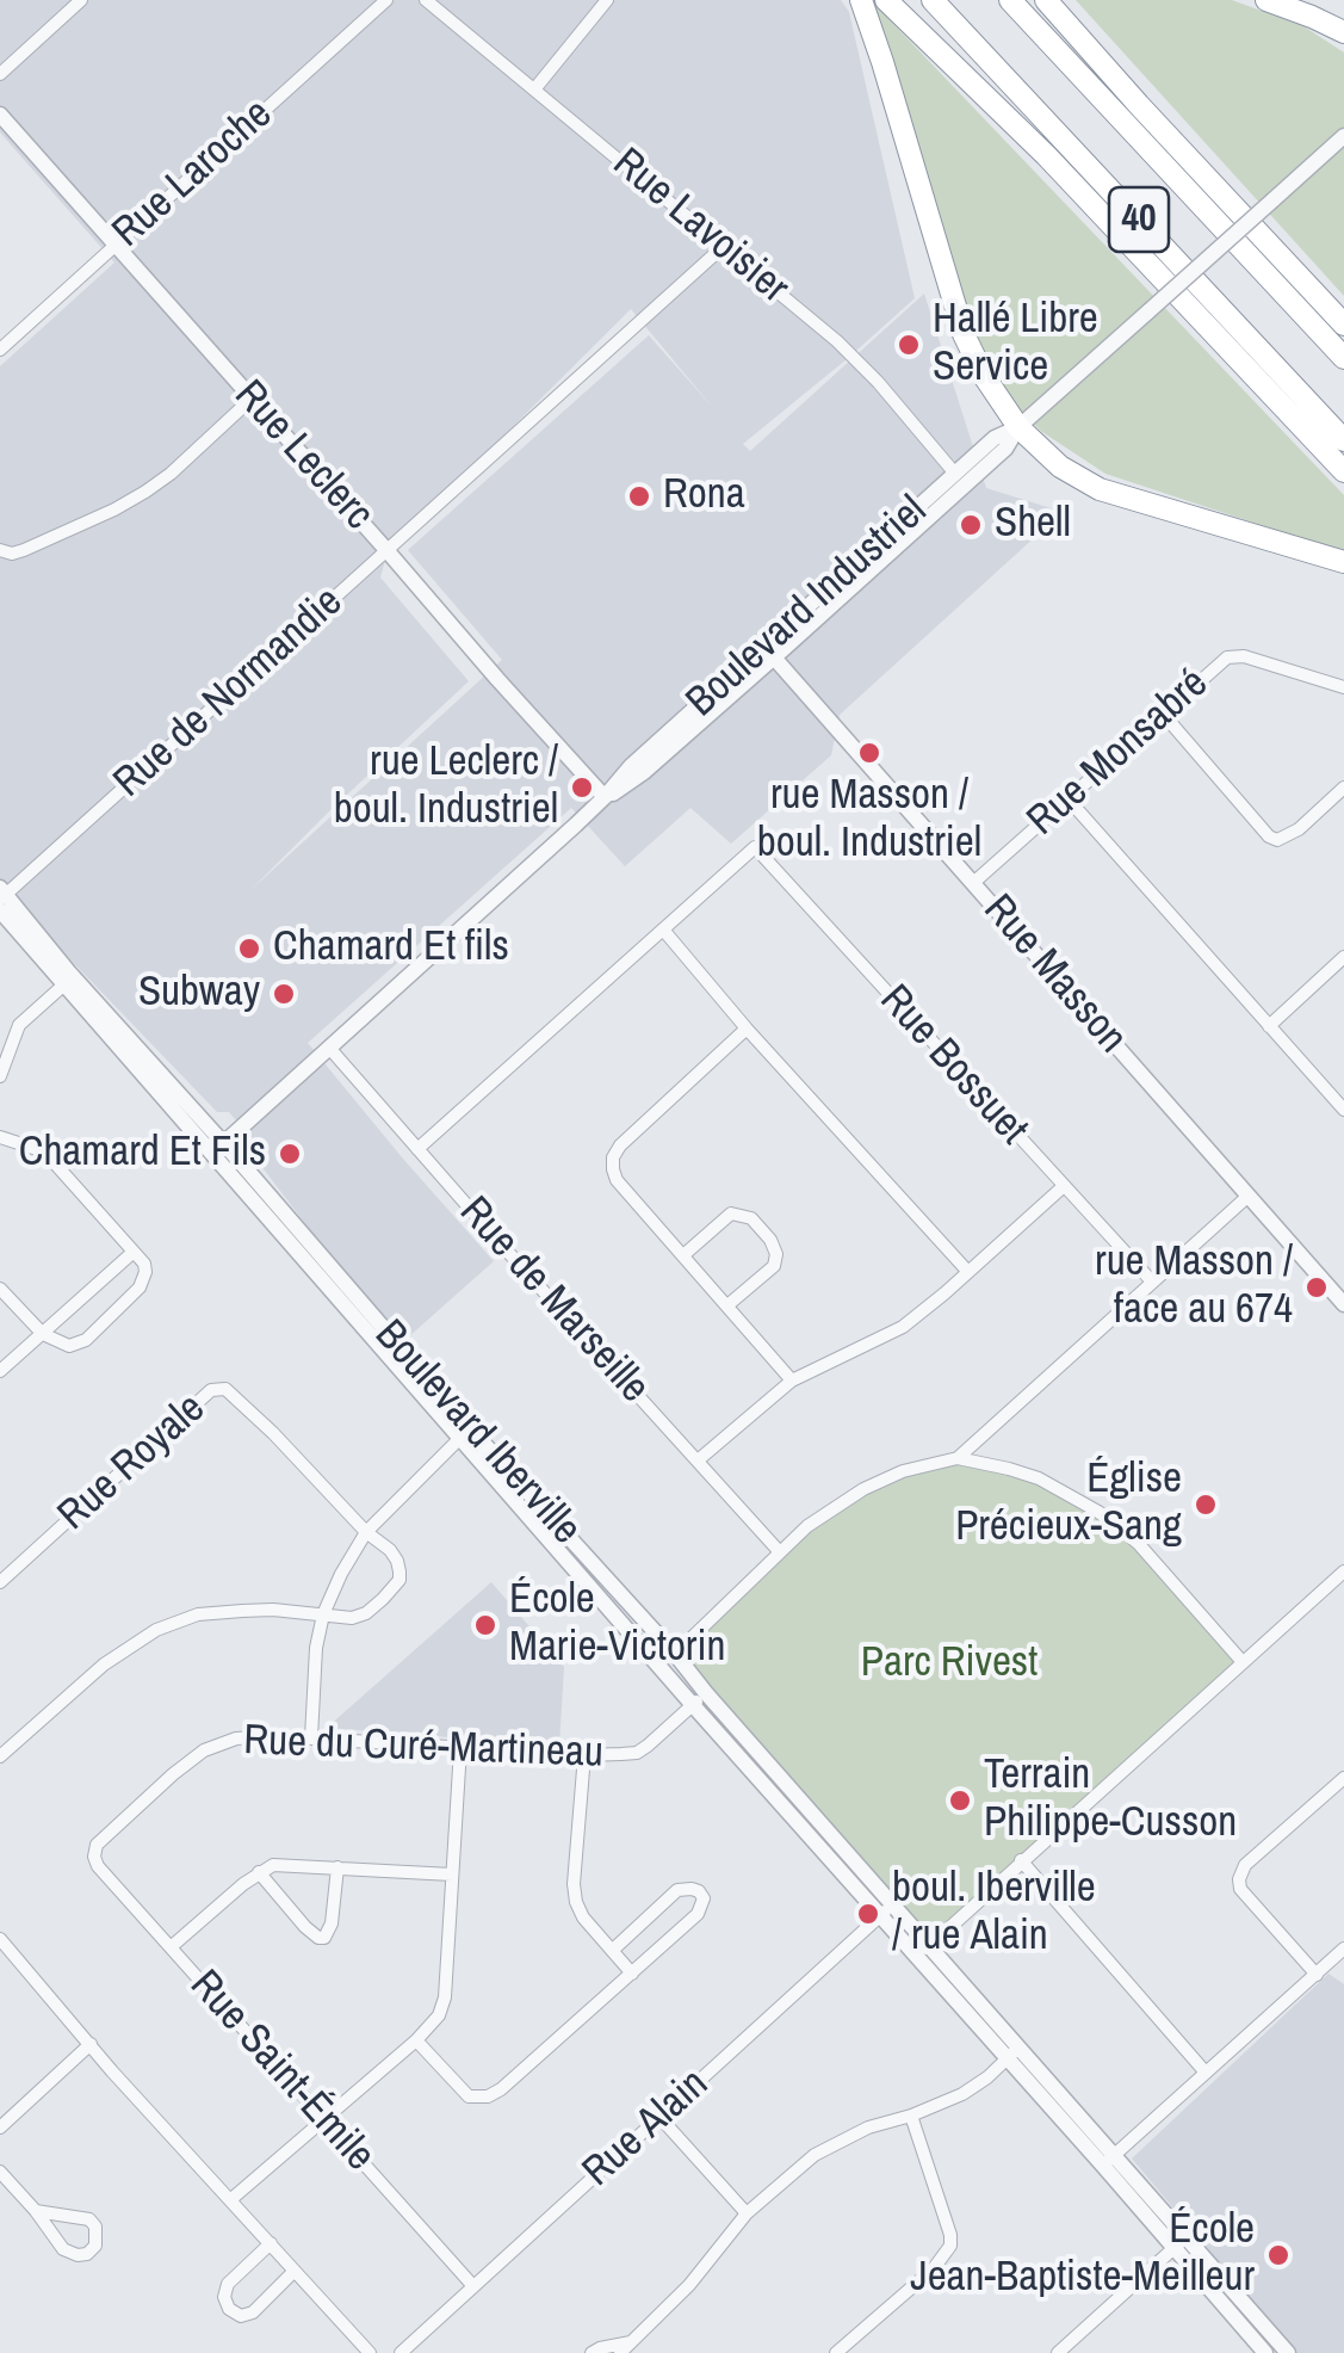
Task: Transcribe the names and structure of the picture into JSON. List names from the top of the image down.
{
  "streets": {
    "highway": ["40"],
    "street": [
      "Rue Laroche",
      "Rue Lavoisier",
      "Rue Leclerc",
      "Boulevard Industriel",
      "Rue de Normandie",
      "Rue Monsabré",
      "Rue Masson",
      "Rue Bossuet",
      "Rue de Marseille",
      "Boulevard Iberville",
      "Rue Royale",
      "Rue du Curé-Martineau",
      "Rue Saint-Émile",
      "Rue Alain"
    ]
  },
  "crossings": [
    ["Rue Laroche", "Rue Leclerc"],
    ["Rue Lavoisier", "Boulevard Industriel"],
    ["Rue Lavoisier", "Rue de Normandie"],
    ["Rue Leclerc", "Boulevard Industriel"],
    ["Rue Leclerc", "Rue de Normandie"],
    ["Boulevard Industriel", "Rue Masson"],
    ["Boulevard Industriel", "Rue de Marseille"],
    ["Boulevard Industriel", "Boulevard Iberville"],
    ["Rue de Normandie", "Boulevard Iberville"],
    ["Rue Monsabré", "Rue Masson"],
    ["Boulevard Iberville", "Rue du Curé-Martineau"],
    ["Boulevard Iberville", "Rue Alain"],
    ["Rue du Curé-Martineau", "Rue Saint-Émile"],
    ["Rue Saint-Émile", "Rue Alain"]
  ],
  "parks": ["Parc Rivest"],
  "places": [
    "Hallé Libre Service",
    "Rona",
    "Shell",
    "rue Masson / boul. Industriel",
    "rue Leclerc / boul. Industriel",
    "Chamard Et fils",
    "Subway",
    "Chamard Et Fils",
    "rue Masson / face au 674",
    "Église Précieux-Sang",
    "École Marie-Victorin",
    "Terrain Philippe-Cusson",
    "boul. Iberville / rue Alain",
    "École Jean-Baptiste-Meilleur"
  ]
}
